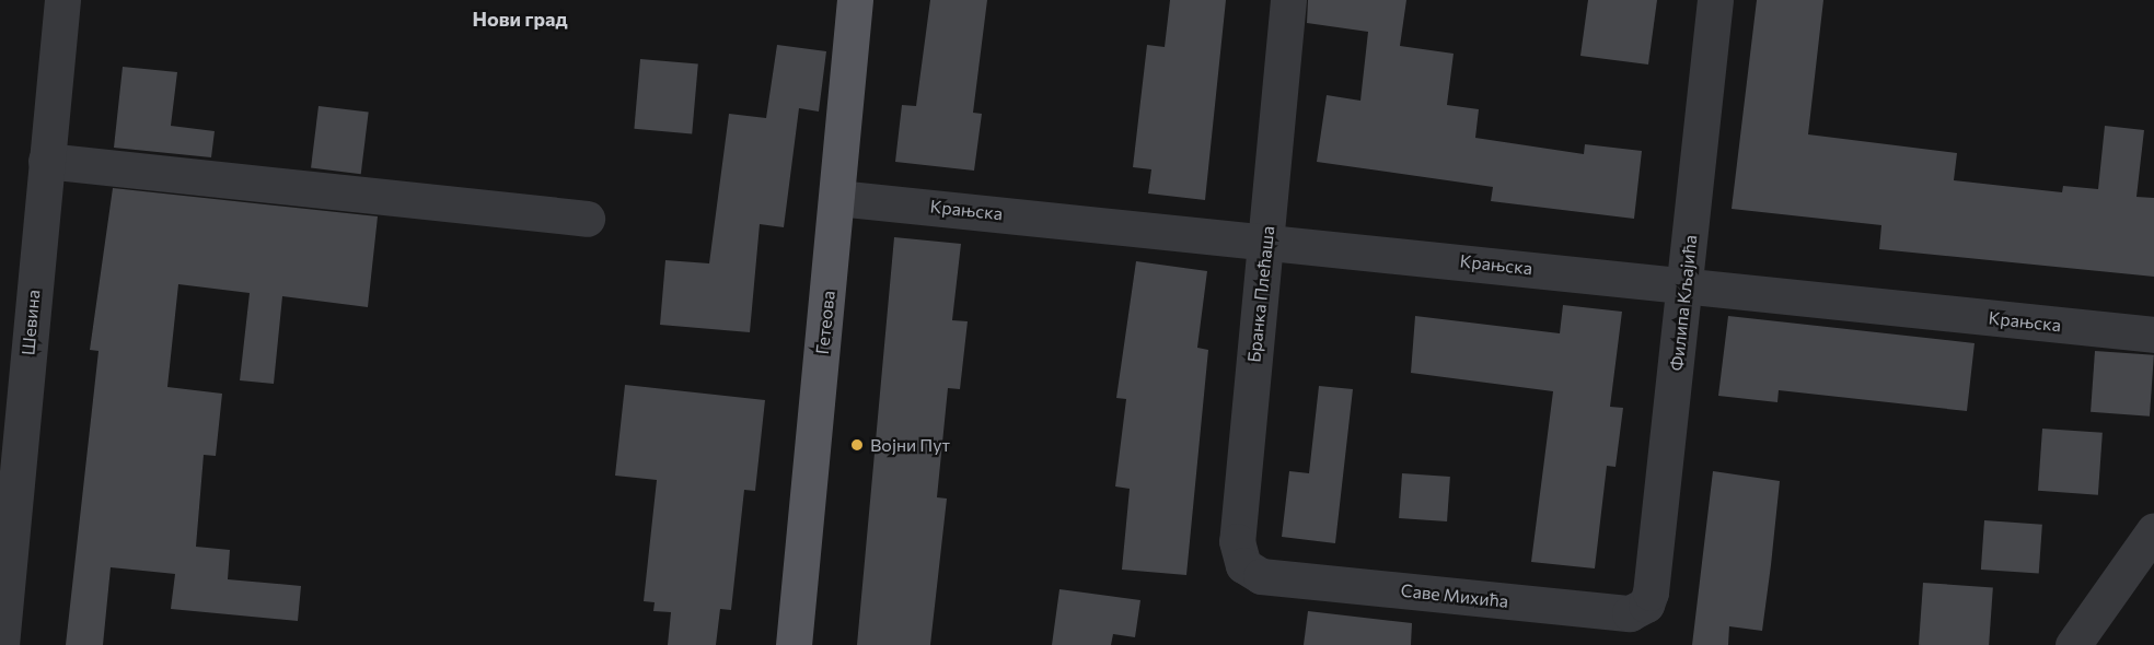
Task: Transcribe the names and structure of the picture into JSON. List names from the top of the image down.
{
  "streets": {
    "main road": ["Гетеова"],
    "street": [
      "Крањска",
      "Бранка Плећаша",
      "Филипа Кљајића",
      "Шевина",
      "Саве Михића"
    ]
  },
  "crossings": [
    ["Крањска", "Бранка Плећаша"],
    ["Крањска", "Филипа Кљајића"],
    ["Крањска", "Гетеова"],
    ["Бранка Плећаша", "Саве Михића"],
    ["Филипа Кљајића", "Саве Михића"]
  ],
  "districts": ["Нови град"],
  "places": ["Војни Пут"]
}
